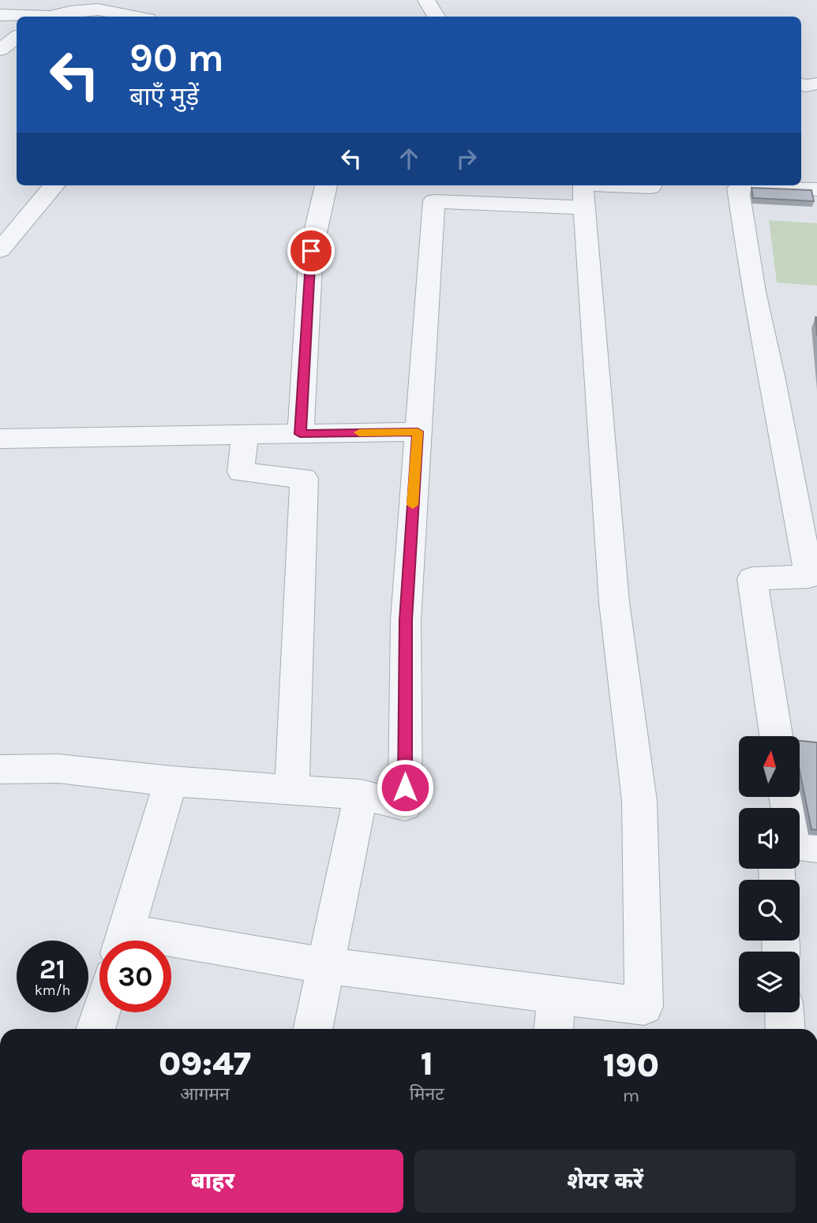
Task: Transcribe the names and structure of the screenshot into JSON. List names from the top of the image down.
{
  "north": "top",
  "page": {
    "turn": ["90 m", "बाएँ मुड़ें"],
    "speed": "21 km/h",
    "limit": "30",
    "eta": [
      "09:47",
      "आगमन",
      "1",
      "मिनट",
      "190",
      "m"
    ],
    "buttons": ["बाहर", "शेयर करें"]
  }
}
